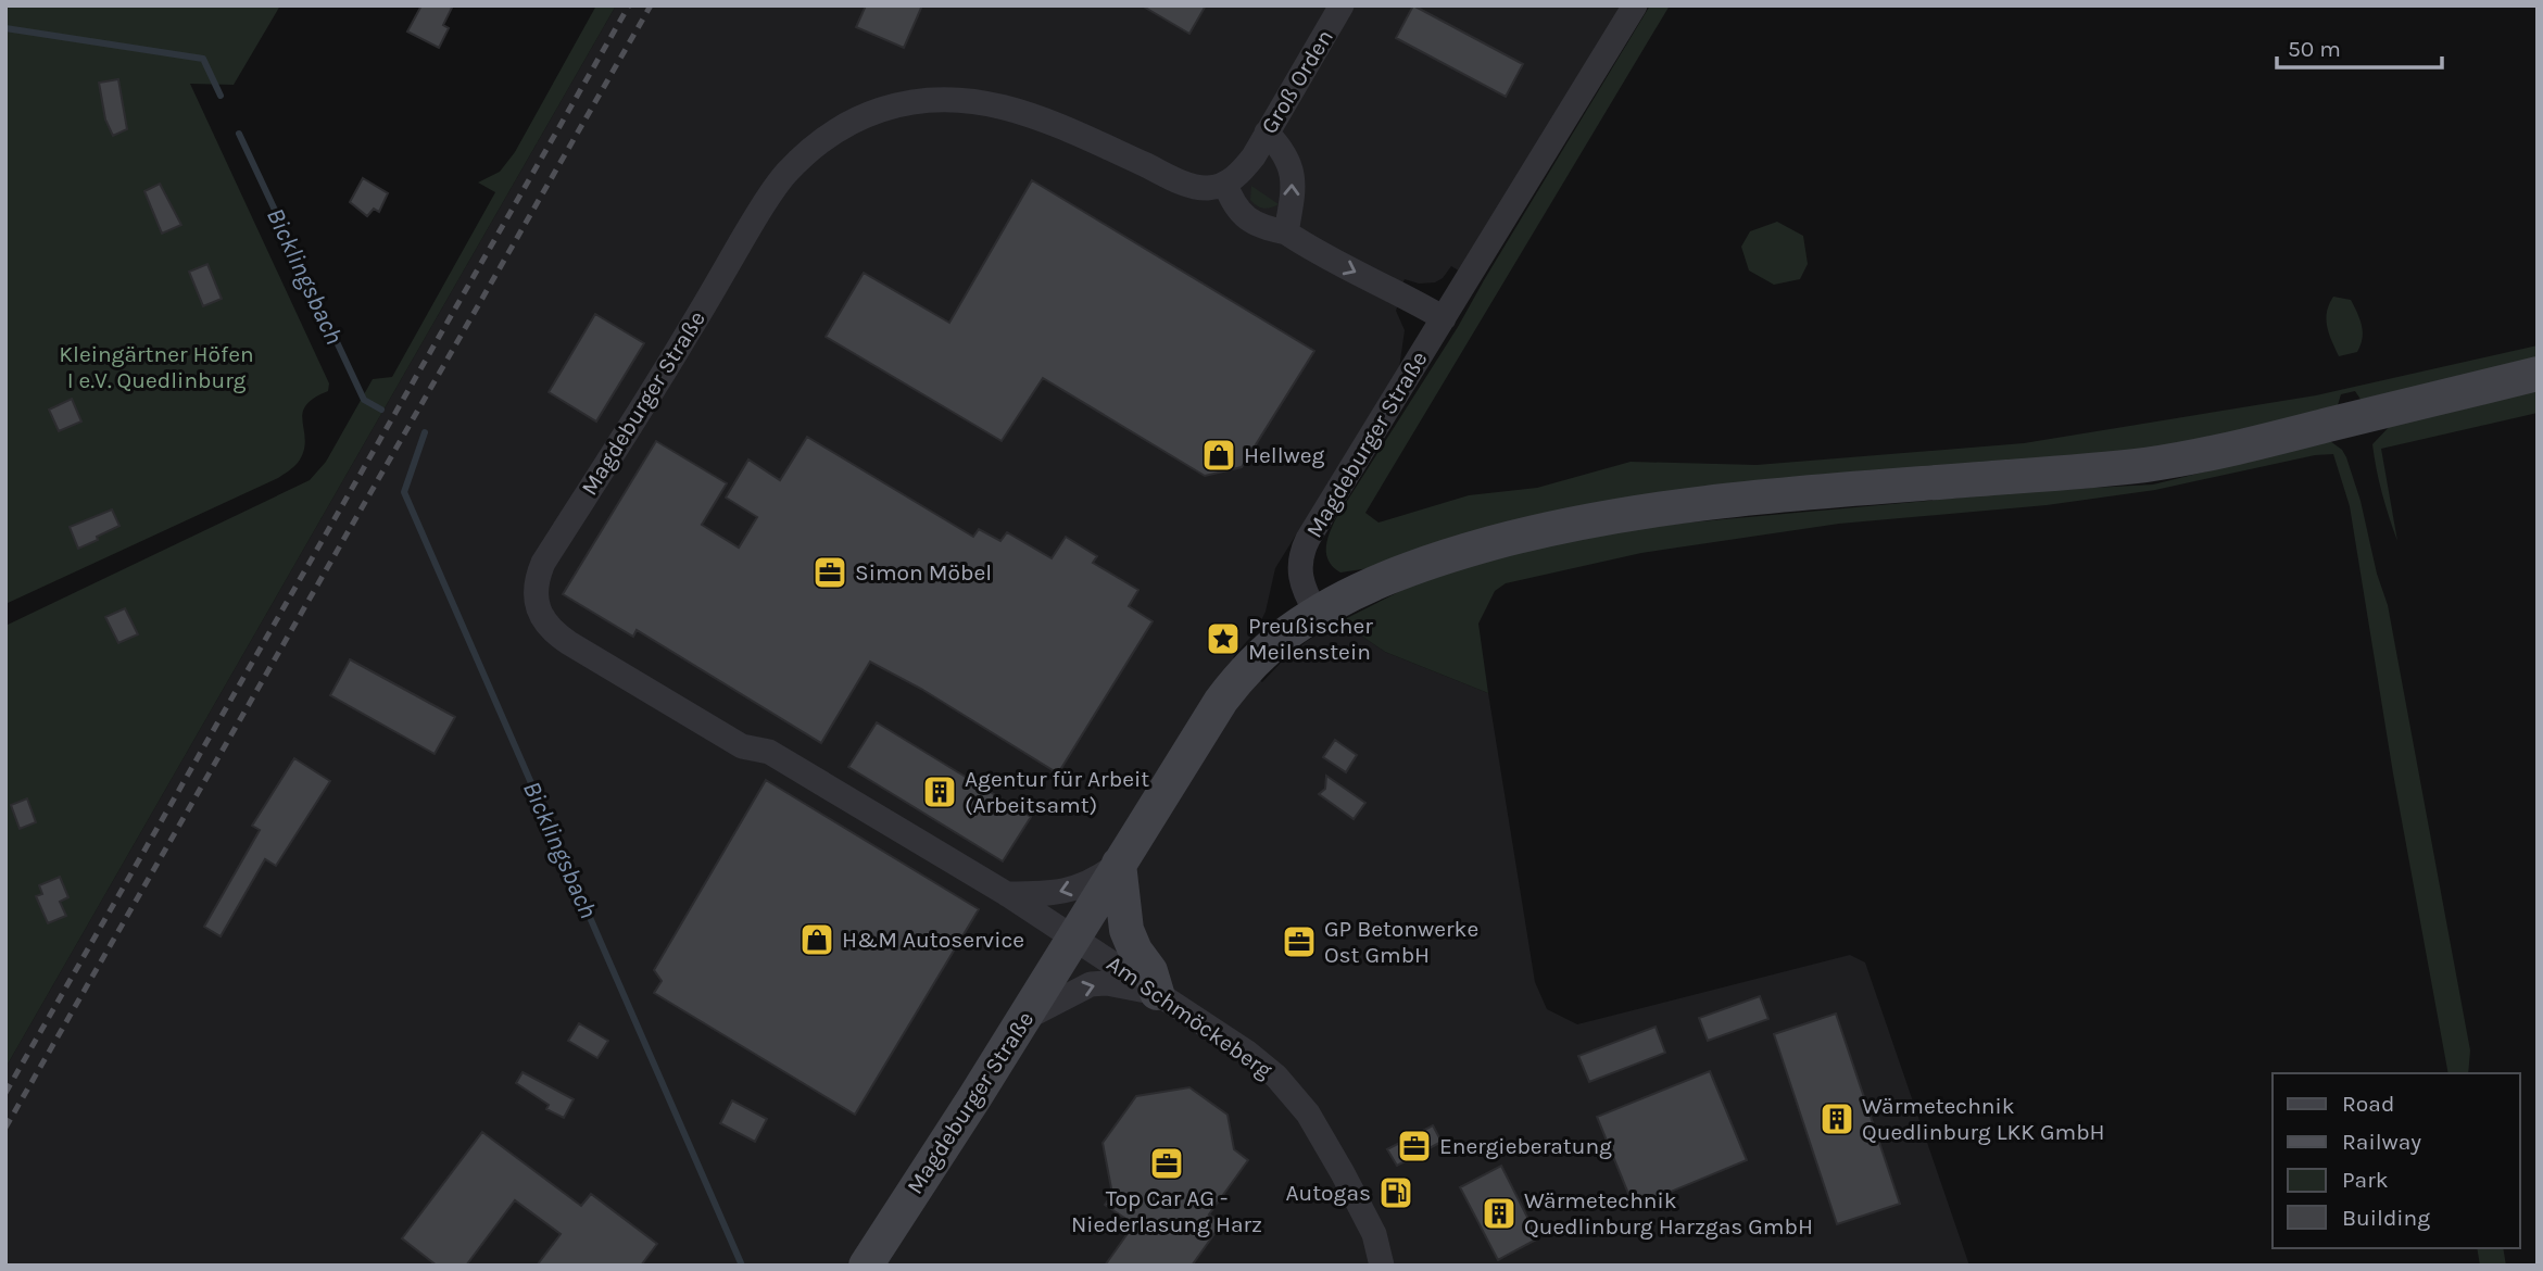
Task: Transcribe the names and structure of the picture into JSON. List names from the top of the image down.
{
  "streets": {
    "main road": ["Magdeburger Straße"],
    "street": ["Groß Orden", "Am Schmöckeberg"]
  },
  "crossings": [
    ["Groß Orden", "Magdeburger Straße"],
    ["Magdeburger Straße", "Am Schmöckeberg"]
  ],
  "water": ["Bicklingsbach"],
  "parks": ["Kleingärtner Höfen I e.V. Quedlinburg"],
  "places": {
    "shop": ["Hellweg", "H&M Autoservice"],
    "office": [
      "Simon Möbel",
      "GP Betonwerke Ost GmbH",
      "Energieberatung",
      "Top Car AG - Niederlasung Harz"
    ],
    "place": ["Preußischer Meilenstein"],
    "building": ["Agentur für Arbeit (Arbeitsamt)", "Wärmetechnik Quedlinburg LKK GmbH", "Wärmetechnik Quedlinburg Harzgas GmbH"],
    "fuel station": ["Autogas"]
  },
  "legend": [
    "Road",
    "Railway",
    "Park",
    "Building"
  ],
  "scale_bar": "50 m"
}
